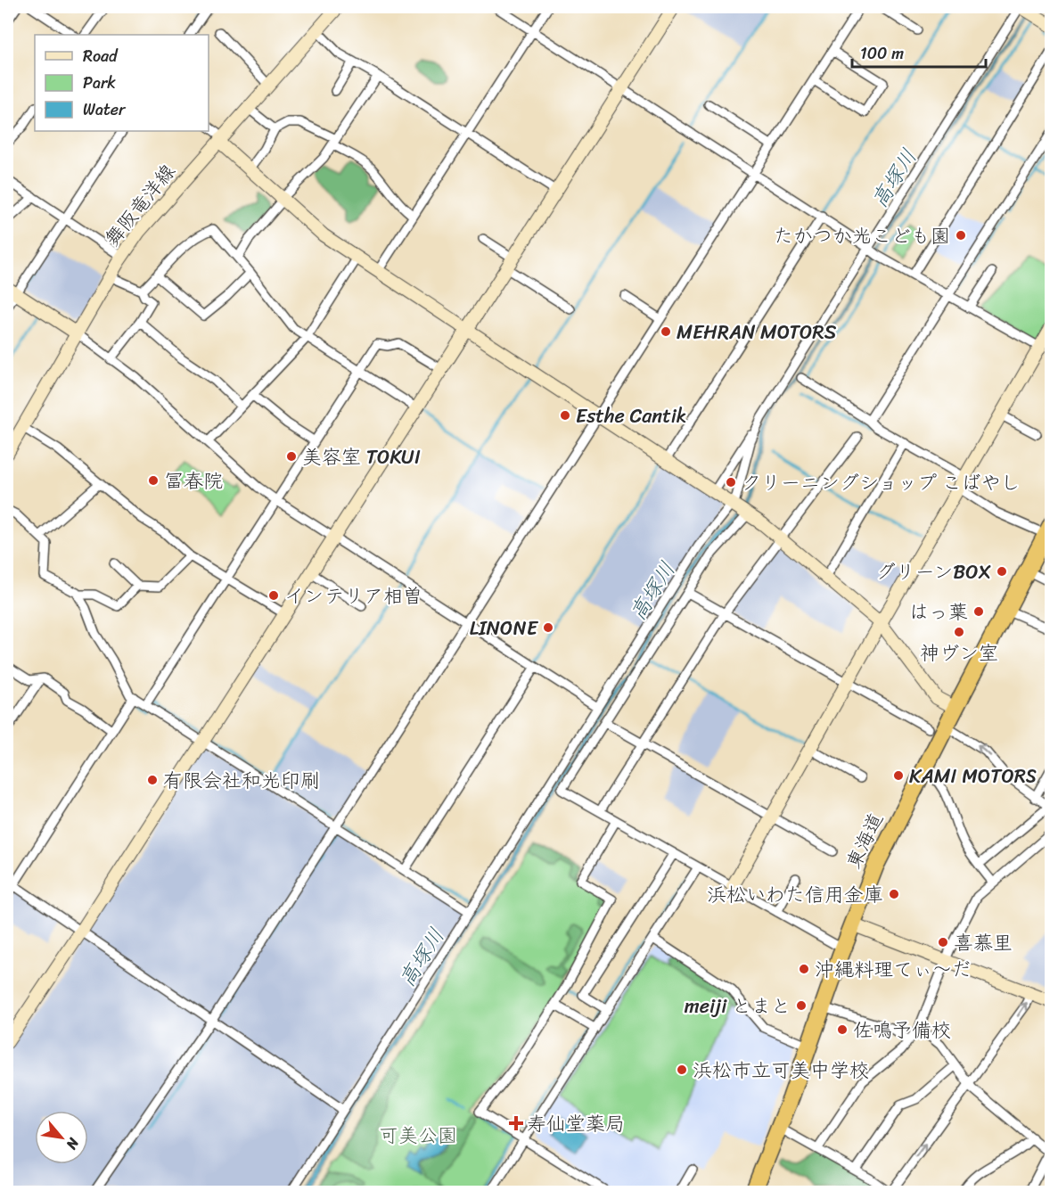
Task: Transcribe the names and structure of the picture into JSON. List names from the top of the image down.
{
  "streets": {
    "highway": ["東海道"],
    "street": ["舞阪竜洋線"]
  },
  "water": ["高塚川"],
  "parks": ["可美公園"],
  "places": {
    "other": [
      "たかつか光こども園",
      "MEHRAN MOTORS",
      "Esthe Cantik",
      "美容室 TOKUI",
      "冨春院",
      "クリーニングショップ こばやし",
      "グリーンBOX",
      "インテリア相曽",
      "はっ葉",
      "LINONE",
      "神ヴン室",
      "KAMI MOTORS",
      "有限会社和光印刷",
      "浜松いわた信用金庫",
      "喜慕里",
      "沖縄料理てぃ〜だ",
      "meiji とまと",
      "佐鳴予備校",
      "浜松市立可美中学校"
    ],
    "health": ["寿仙堂薬局"]
  },
  "legend": ["Road", "Park", "Water"],
  "scale_bar": "100 m",
  "north": "bottom right"
}
